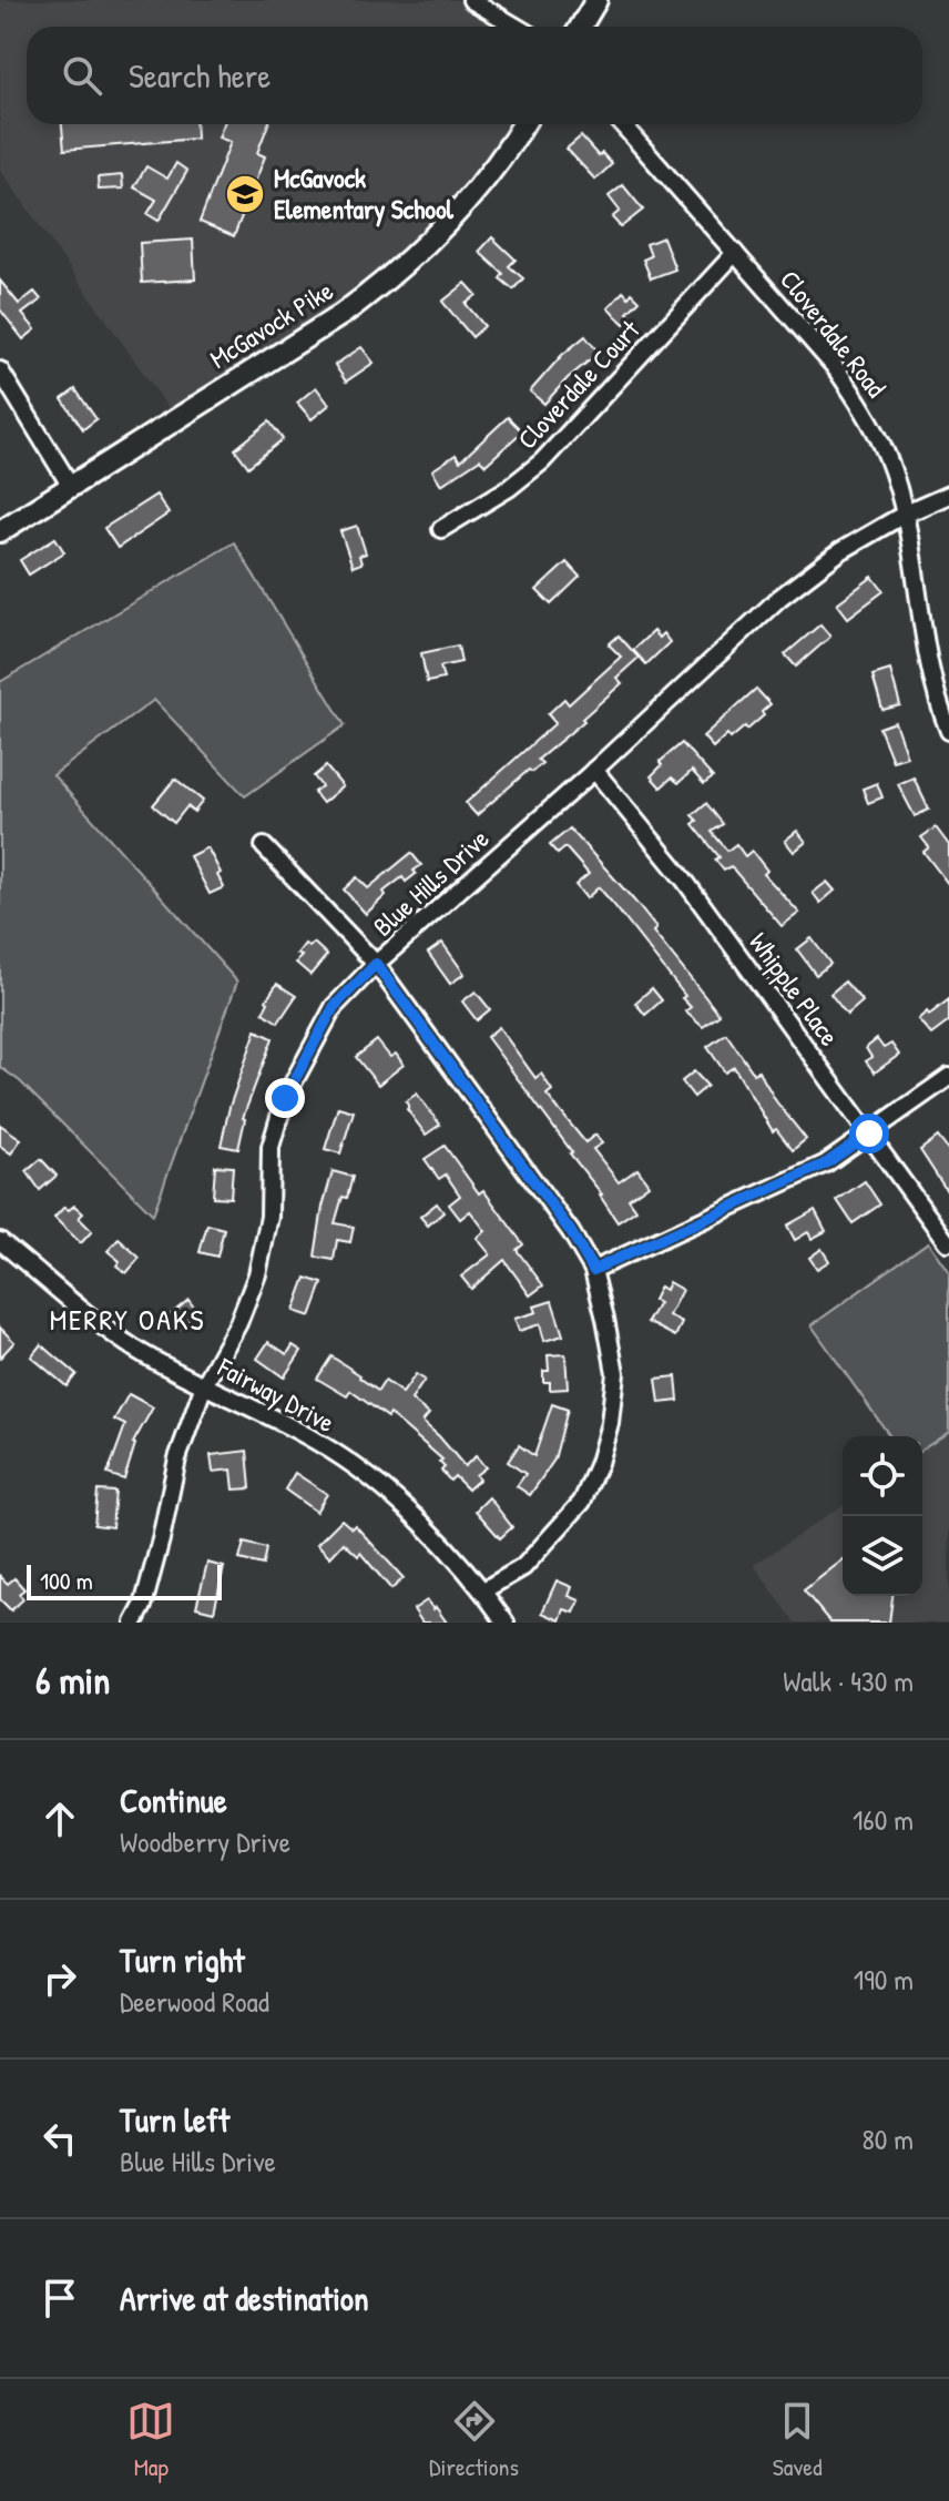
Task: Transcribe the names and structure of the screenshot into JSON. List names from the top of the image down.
{
  "streets": {
    "main road": ["McGavock Pike"],
    "street": [
      "Cloverdale Road",
      "Cloverdale Court",
      "Blue Hills Drive",
      "Whipple Place",
      "Fairway Drive"
    ]
  },
  "crossings": [
    ["Cloverdale Road", "Cloverdale Court"],
    ["Cloverdale Road", "Blue Hills Drive"],
    ["Blue Hills Drive", "Whipple Place"],
    ["Blue Hills Drive", "Fairway Drive"]
  ],
  "districts": ["MERRY OAKS"],
  "places": {
    "school or university": ["McGavock Elementary School"]
  },
  "scale_bar": "100 m",
  "page": {
    "search": "Search here",
    "scale": "100 m",
    "heading": ["6 min", "Walk · 430 m"],
    "list": [
      ["Continue", "Woodberry Drive", "160 m"],
      ["Turn right", "Deerwood Road", "190 m"],
      ["Turn left", "Blue Hills Drive", "80 m"],
      "Arrive at destination"
    ],
    "nav": ["Map", "Directions", "Saved"]
  }
}
